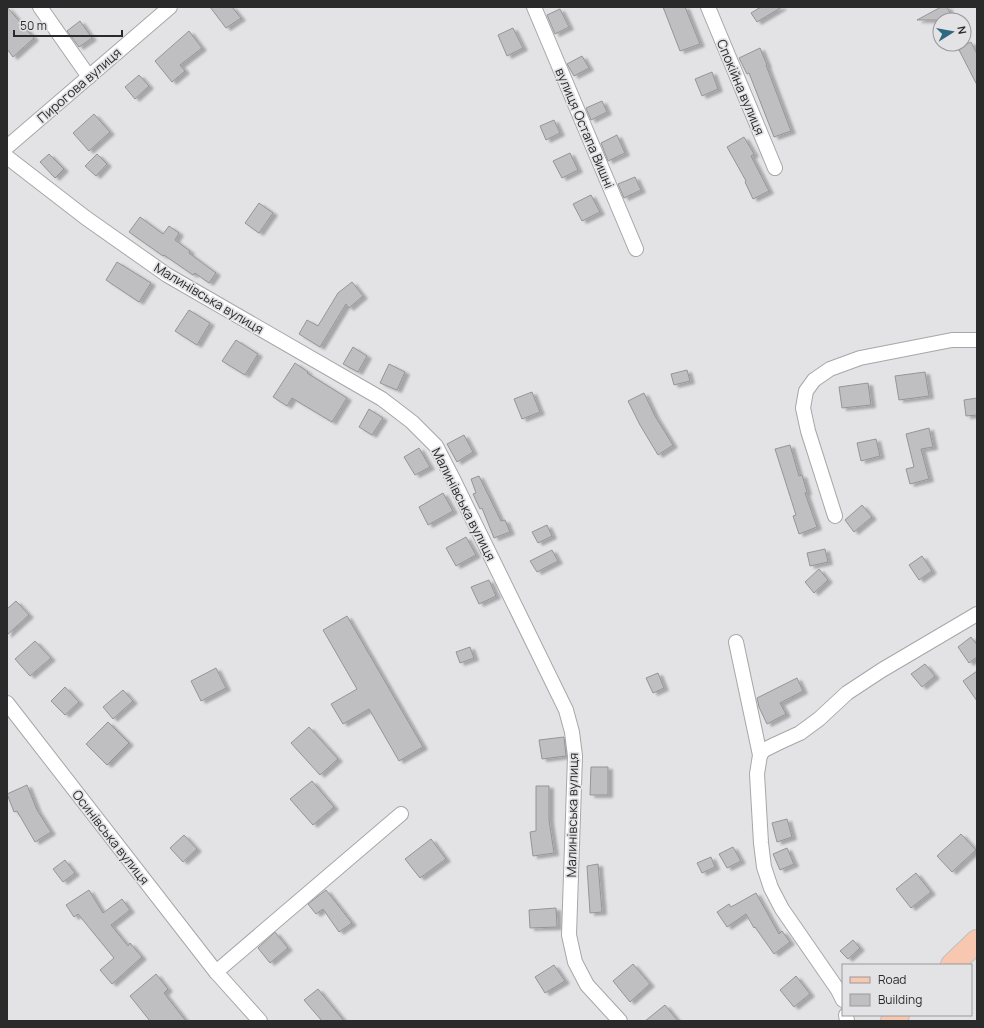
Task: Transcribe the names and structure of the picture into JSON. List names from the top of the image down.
{
  "streets": {
    "street": [
      "Пирогова вулиця",
      "Спокійна вулиця",
      "вулиця Остапа Вишні",
      "Малинівська вулиця",
      "Осинівська вулиця"
    ]
  },
  "legend": ["Road", "Building"],
  "scale_bar": "50 m",
  "north": "right"
}
